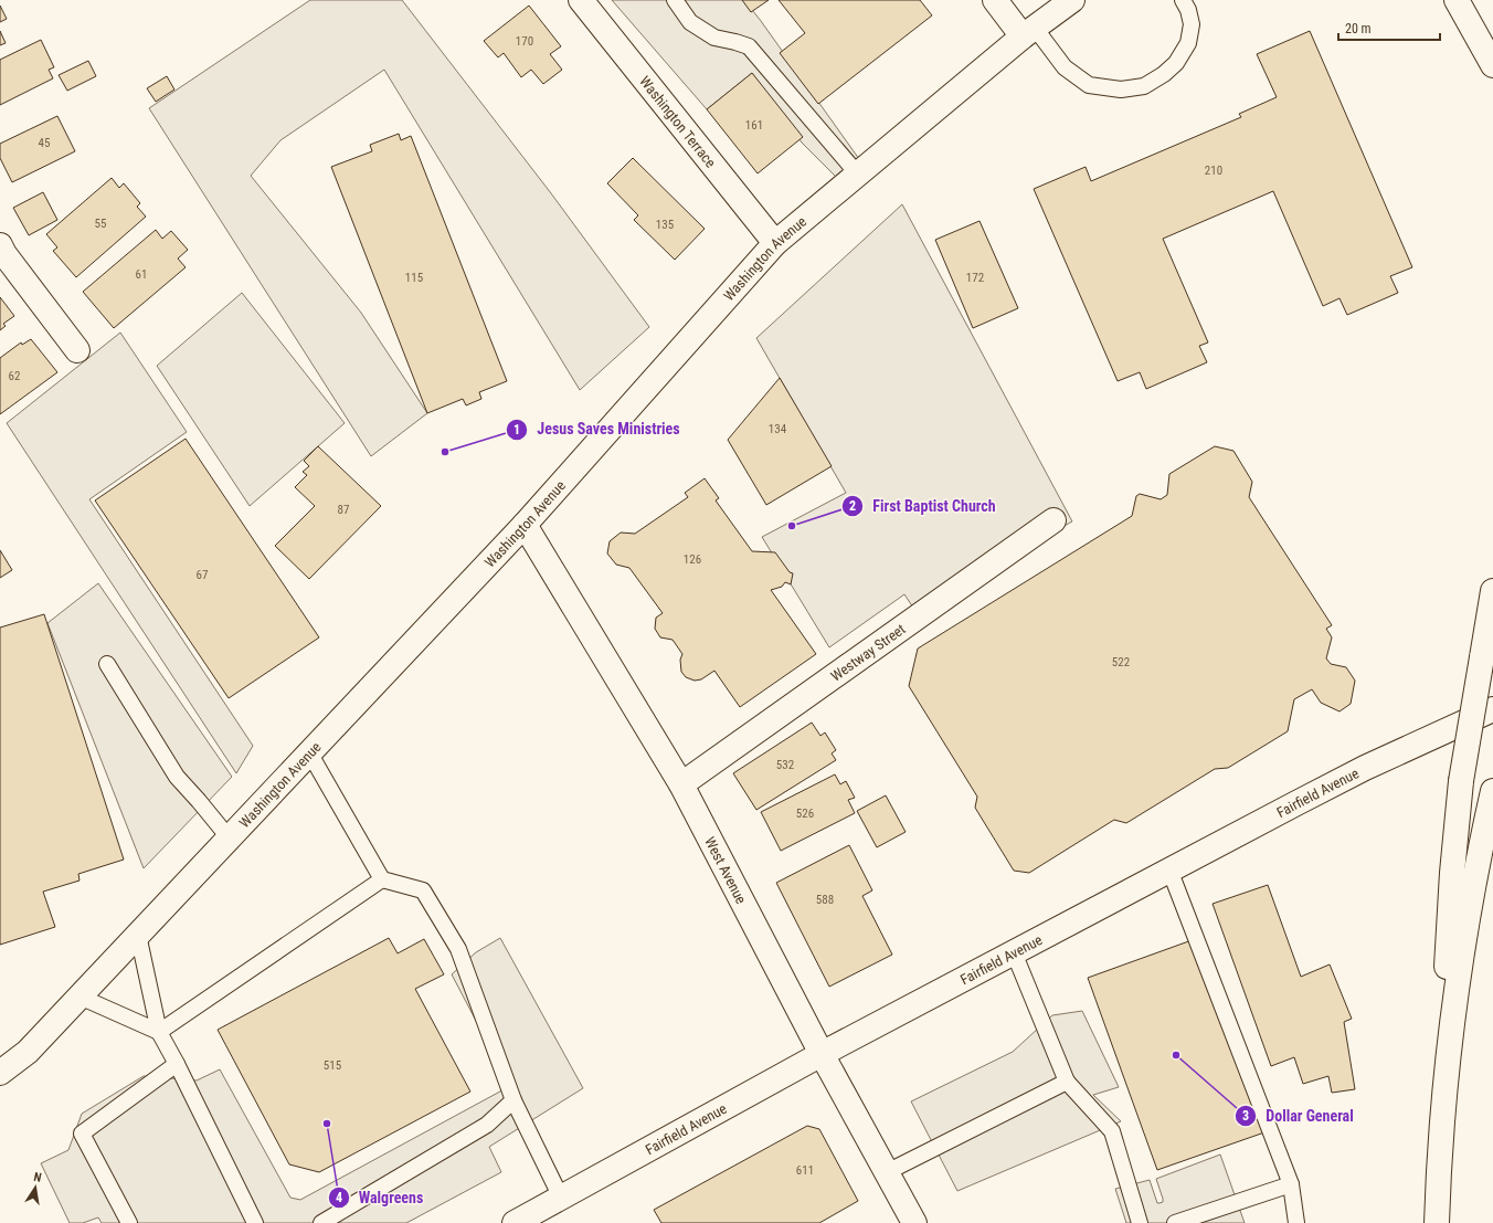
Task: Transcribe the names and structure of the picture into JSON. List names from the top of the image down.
{
  "streets": {
    "main road": [
      "Washington Terrace",
      "Washington Avenue",
      "Westway Street",
      "Fairfield Avenue",
      "West Avenue"
    ]
  },
  "crossings": [
    ["Washington Terrace", "Washington Avenue"],
    ["Washington Avenue", "West Avenue"],
    ["Westway Street", "West Avenue"],
    ["Fairfield Avenue", "West Avenue"]
  ],
  "places": [
    "Jesus Saves Ministries",
    "First Baptist Church",
    "Dollar General",
    "Walgreens"
  ],
  "house_numbers": [
    "170",
    "161",
    "45",
    "210",
    "55",
    "135",
    "61",
    "115",
    "172",
    "62",
    "134",
    "87",
    "126",
    "67",
    "522",
    "532",
    "526",
    "588",
    "515",
    "611"
  ],
  "scale_bar": "20 m",
  "north": "top"
}
